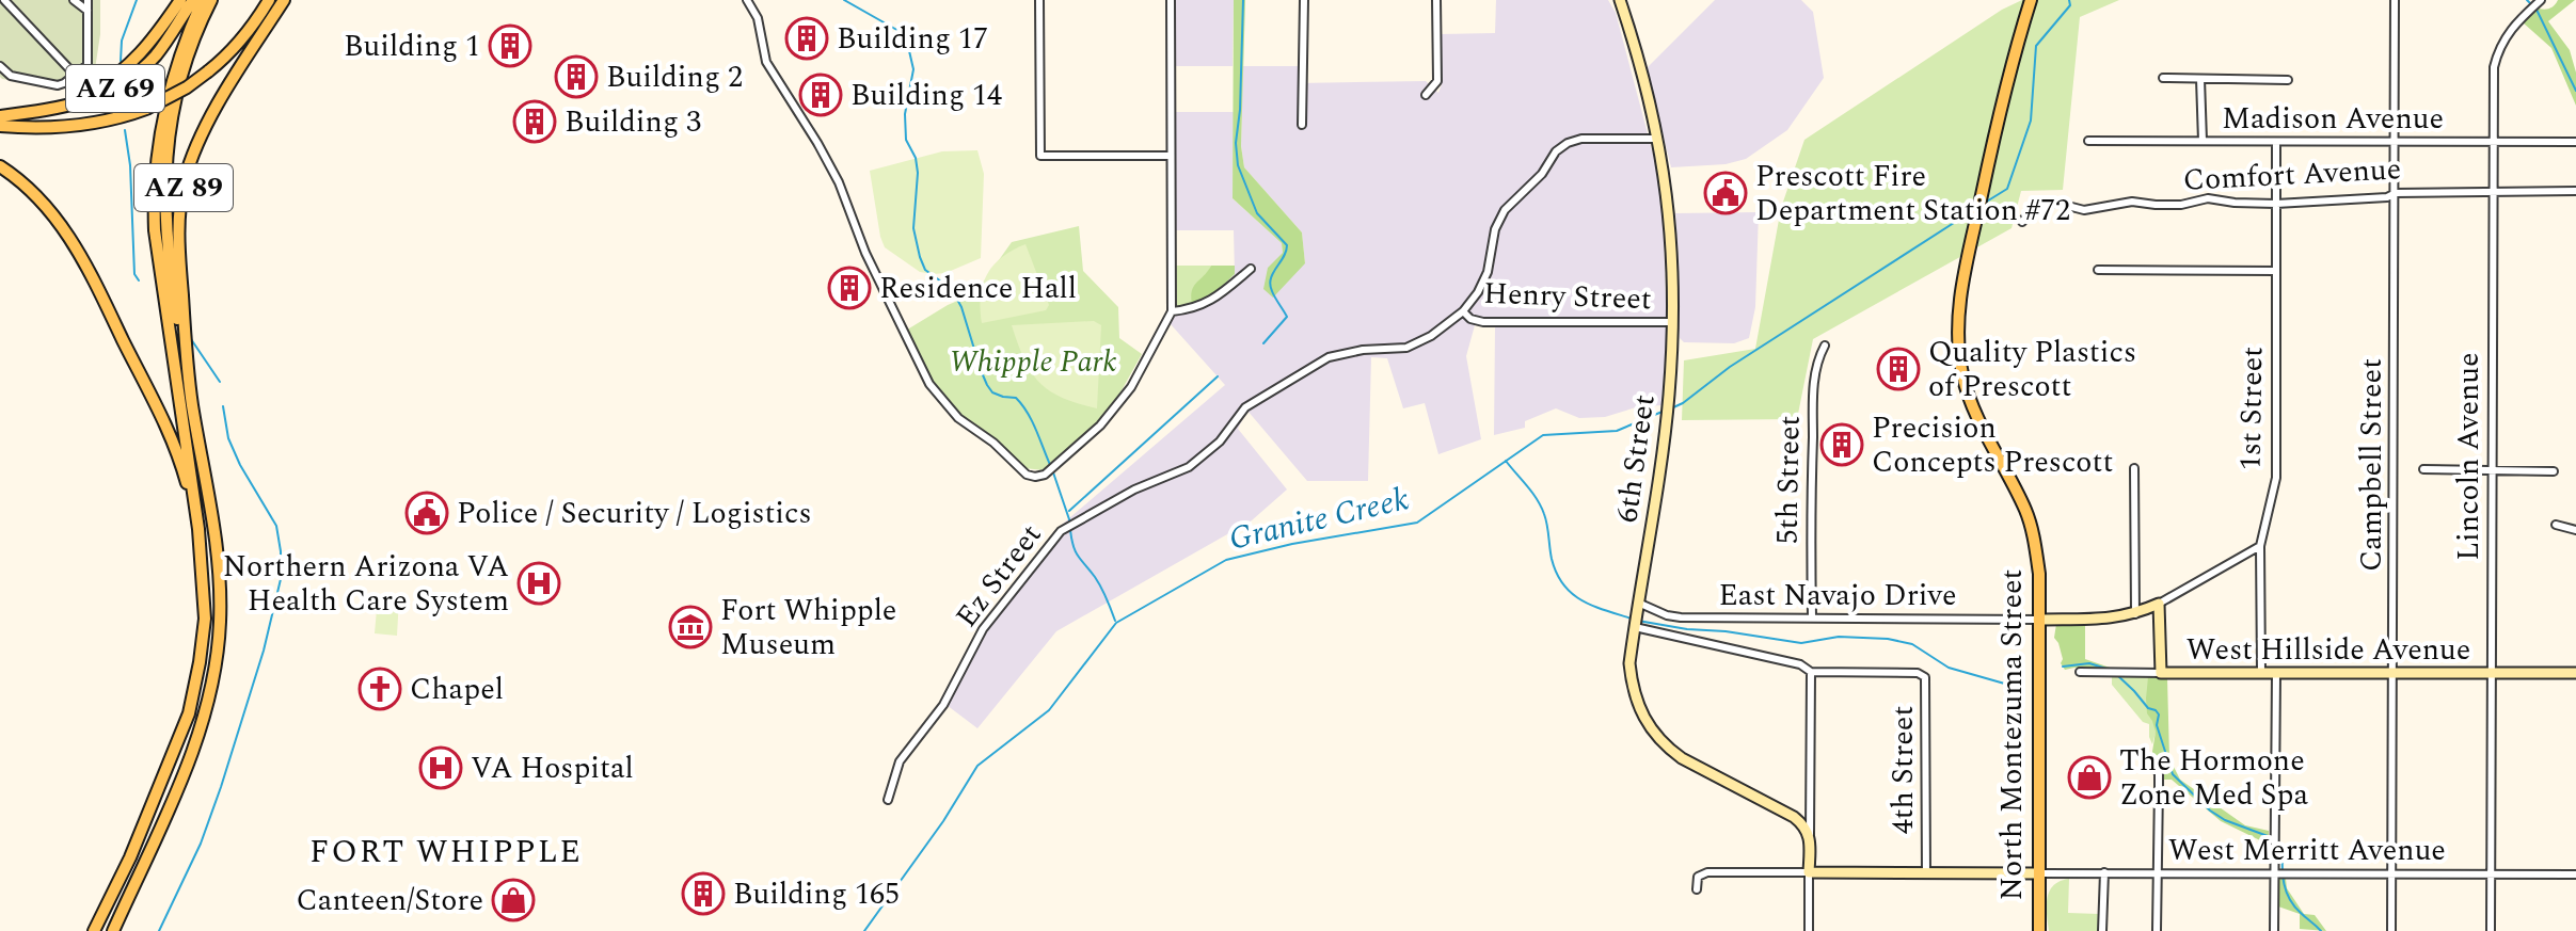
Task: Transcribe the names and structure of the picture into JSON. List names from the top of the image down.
{
  "streets": {
    "main road": ["AZ 69", "AZ 89", "North Montezuma Street"],
    "street": [
      "Madison Avenue",
      "Comfort Avenue",
      "Henry Street",
      "1st Street",
      "Lincoln Avenue",
      "6th Street",
      "Campbell Street",
      "5th Street",
      "Ez Street",
      "East Navajo Drive",
      "West Hillside Avenue",
      "4th Street",
      "West Merritt Avenue"
    ]
  },
  "crossings": [
    ["Madison Avenue", "1st Street"],
    ["Madison Avenue", "Lincoln Avenue"],
    ["Madison Avenue", "Campbell Street"],
    ["Comfort Avenue", "1st Street"],
    ["Comfort Avenue", "Lincoln Avenue"],
    ["Comfort Avenue", "Campbell Street"],
    ["Henry Street", "6th Street"],
    ["Henry Street", "Ez Street"],
    ["1st Street", "West Hillside Avenue"],
    ["Lincoln Avenue", "West Hillside Avenue"],
    ["Lincoln Avenue", "West Merritt Avenue"],
    ["6th Street", "East Navajo Drive"],
    ["Campbell Street", "West Hillside Avenue"],
    ["Campbell Street", "West Merritt Avenue"],
    ["5th Street", "East Navajo Drive"],
    ["East Navajo Drive", "North Montezuma Street"],
    ["North Montezuma Street", "West Merritt Avenue"]
  ],
  "districts": ["FORT WHIPPLE"],
  "water": ["Granite Creek"],
  "parks": ["Whipple Park"],
  "places": {
    "building": [
      "Building 17",
      "Building 1",
      "Building 2",
      "Building 14",
      "Building 3",
      "Residence Hall",
      "Quality Plastics of Prescott",
      "Precision Concepts Prescott",
      "Building 165"
    ],
    "public building": ["Prescott Fire Department Station #72", "Police / Security / Logistics"],
    "hospital": ["Northern Arizona VA Health Care System", "VA Hospital"],
    "museum": ["Fort Whipple Museum"],
    "church": ["Chapel"],
    "shop": ["The Hormone Zone Med Spa", "Canteen/Store"]
  }
}
